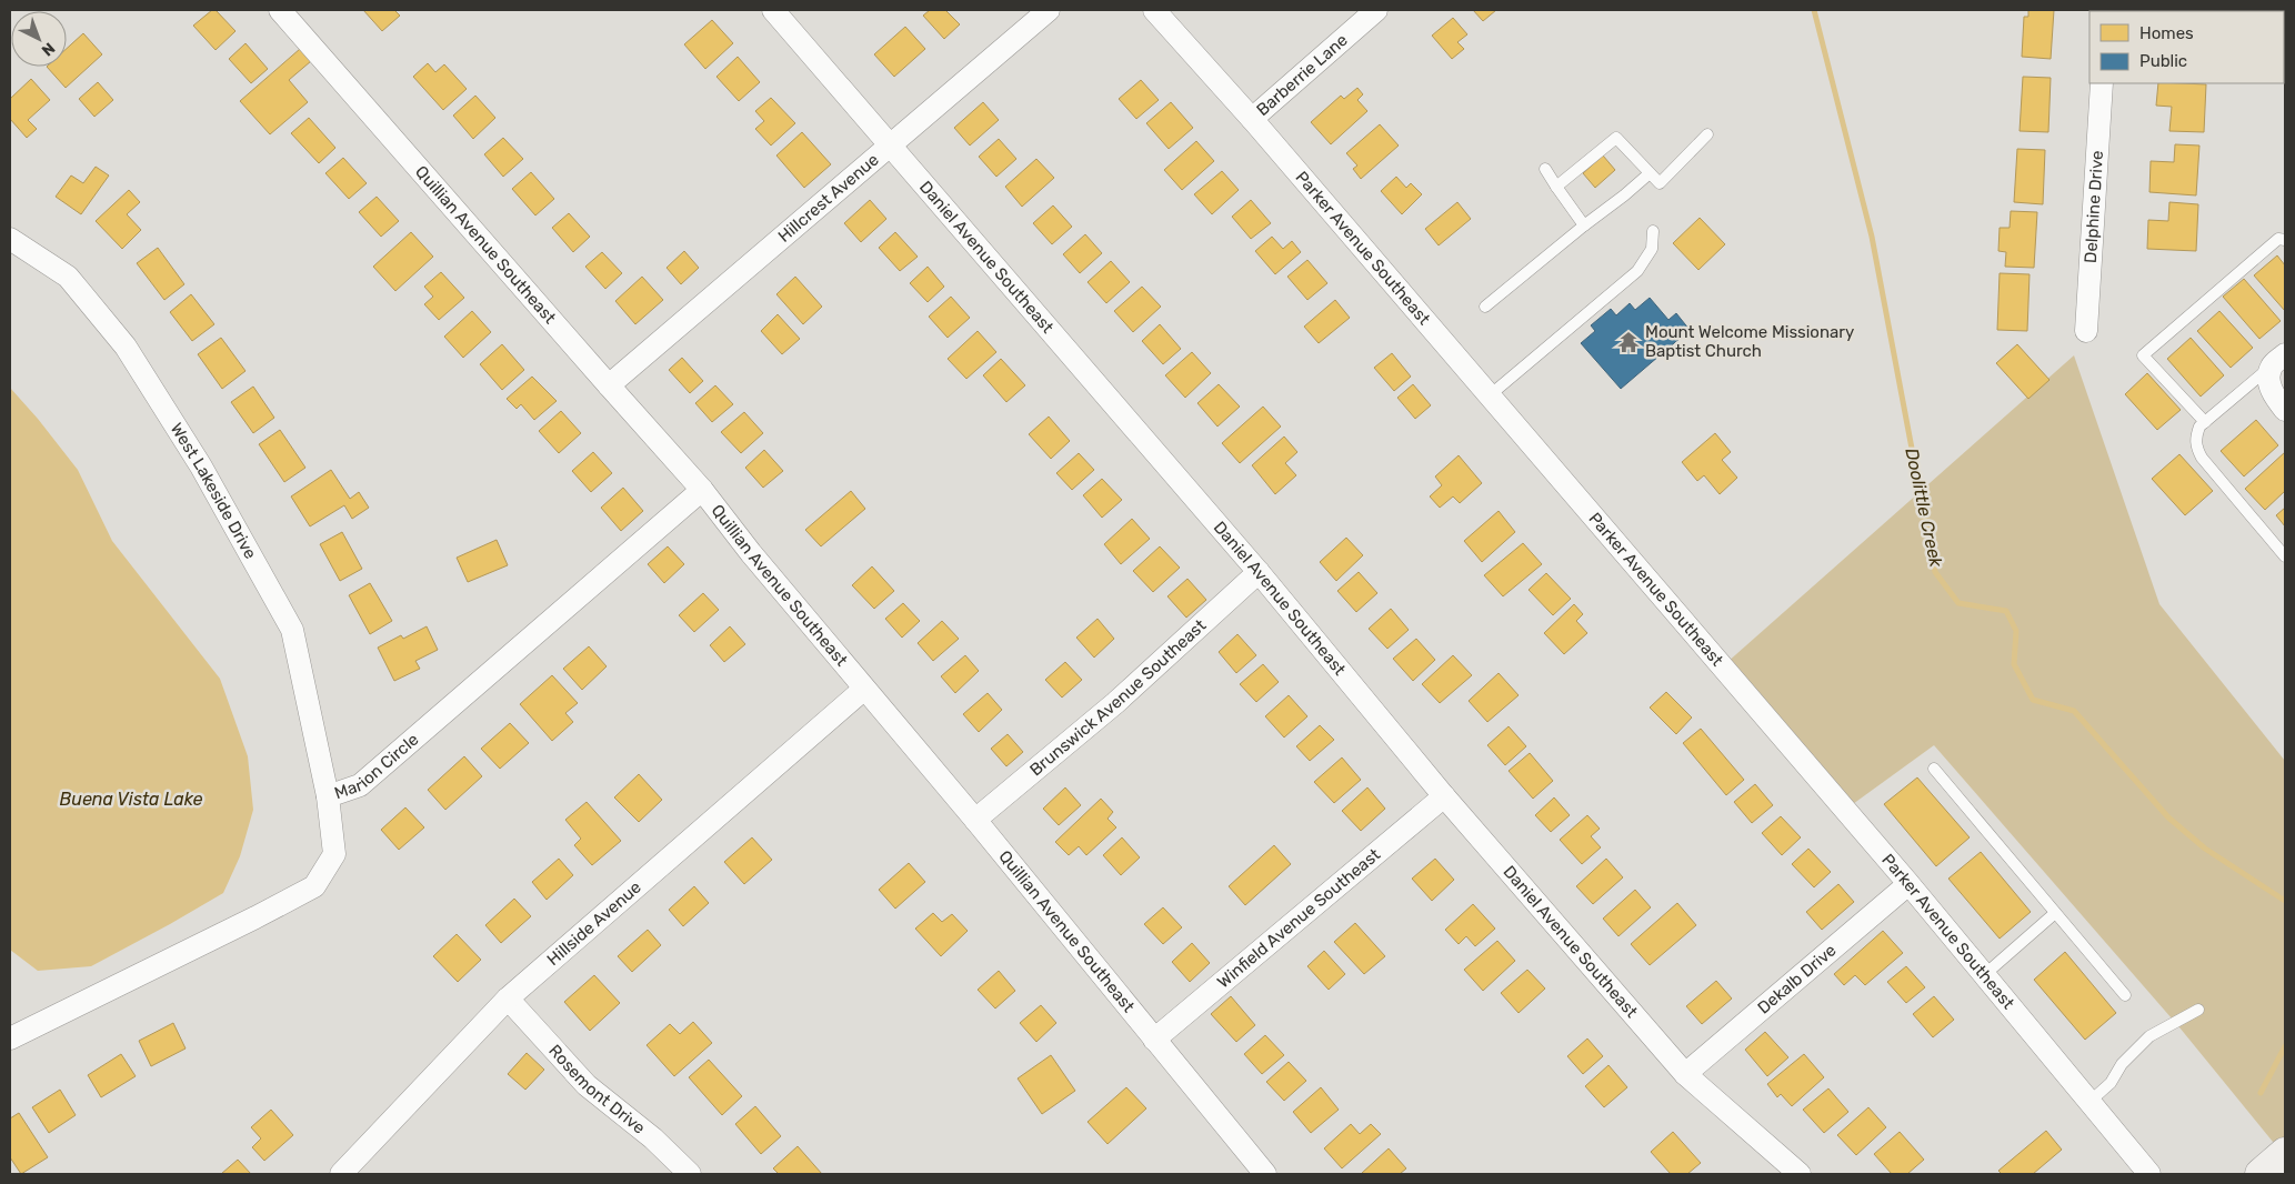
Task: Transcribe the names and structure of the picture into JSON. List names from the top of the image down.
{
  "streets": {
    "street": [
      "Barberrie Lane",
      "Hillcrest Avenue",
      "Delphine Drive",
      "Quillian Avenue Southeast",
      "Parker Avenue Southeast",
      "Daniel Avenue Southeast",
      "West Lakeside Drive",
      "Brunswick Avenue Southeast",
      "Marion Circle",
      "Winfield Avenue Southeast",
      "Hillside Avenue",
      "Dekalb Drive",
      "Rosemont Drive"
    ]
  },
  "crossings": [
    ["Barberrie Lane", "Parker Avenue Southeast"],
    ["Hillcrest Avenue", "Quillian Avenue Southeast"],
    ["Hillcrest Avenue", "Daniel Avenue Southeast"],
    ["Quillian Avenue Southeast", "Brunswick Avenue Southeast"],
    ["Quillian Avenue Southeast", "Marion Circle"],
    ["Quillian Avenue Southeast", "Winfield Avenue Southeast"],
    ["Quillian Avenue Southeast", "Hillside Avenue"],
    ["Parker Avenue Southeast", "Dekalb Drive"],
    ["Daniel Avenue Southeast", "Brunswick Avenue Southeast"],
    ["Daniel Avenue Southeast", "Winfield Avenue Southeast"],
    ["Daniel Avenue Southeast", "Dekalb Drive"],
    ["West Lakeside Drive", "Marion Circle"],
    ["Hillside Avenue", "Rosemont Drive"]
  ],
  "water": ["Doolittle Creek", "Buena Vista Lake"],
  "places": {
    "temple": ["Mount Welcome Missionary Baptist Church"]
  },
  "legend": ["Homes", "Public"],
  "north": "bottom right"
}
